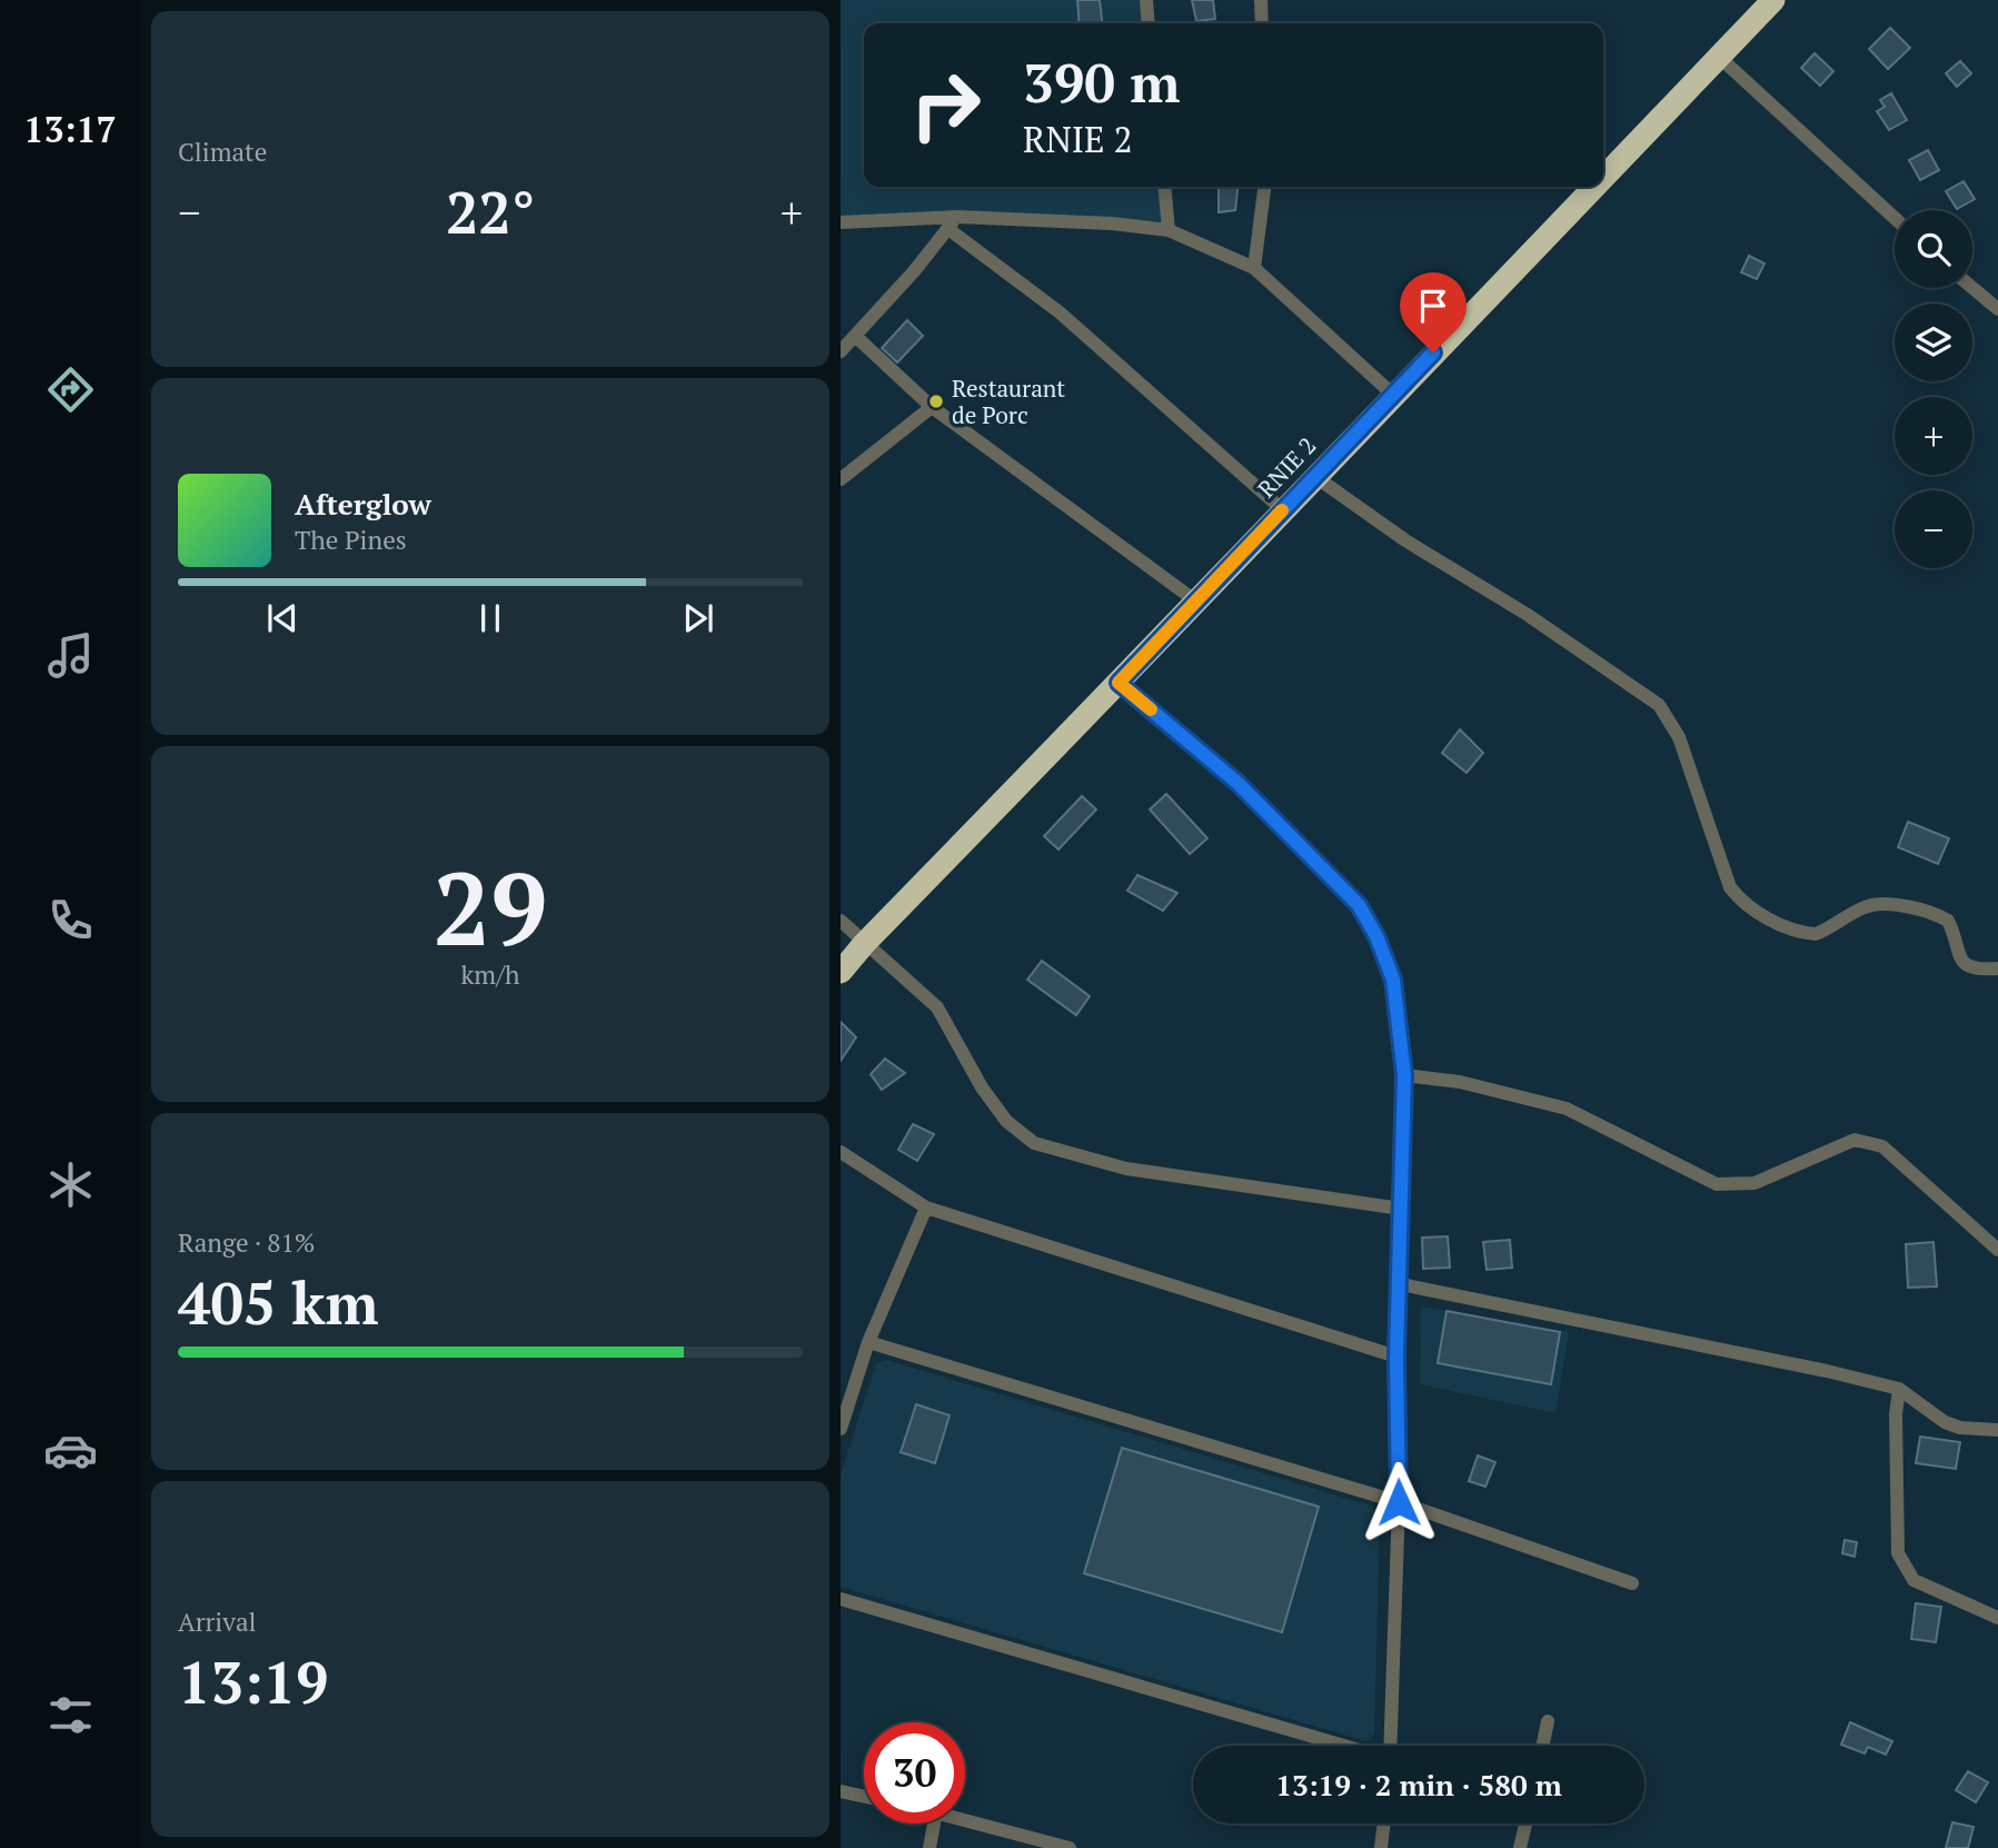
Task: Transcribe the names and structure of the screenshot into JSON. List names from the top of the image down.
{
  "streets": {
    "highway": ["RNIE 2"]
  },
  "places": ["Restaurant de Porc"],
  "page": {
    "tabs": "13:17",
    "tile": [
      "Climate",
      ["29", "km/h"],
      ["Range · 81%", "405 km"],
      ["Arrival", "13:19"]
    ],
    "turn": ["390 m", "RNIE 2"],
    "heat": ["−", "22°", "+"],
    "map_buttons": ["+", "−"],
    "song": ["Afterglow", "The Pines"],
    "limit": "30",
    "trip": "13:19 · 2 min · 580 m"
  }
}
